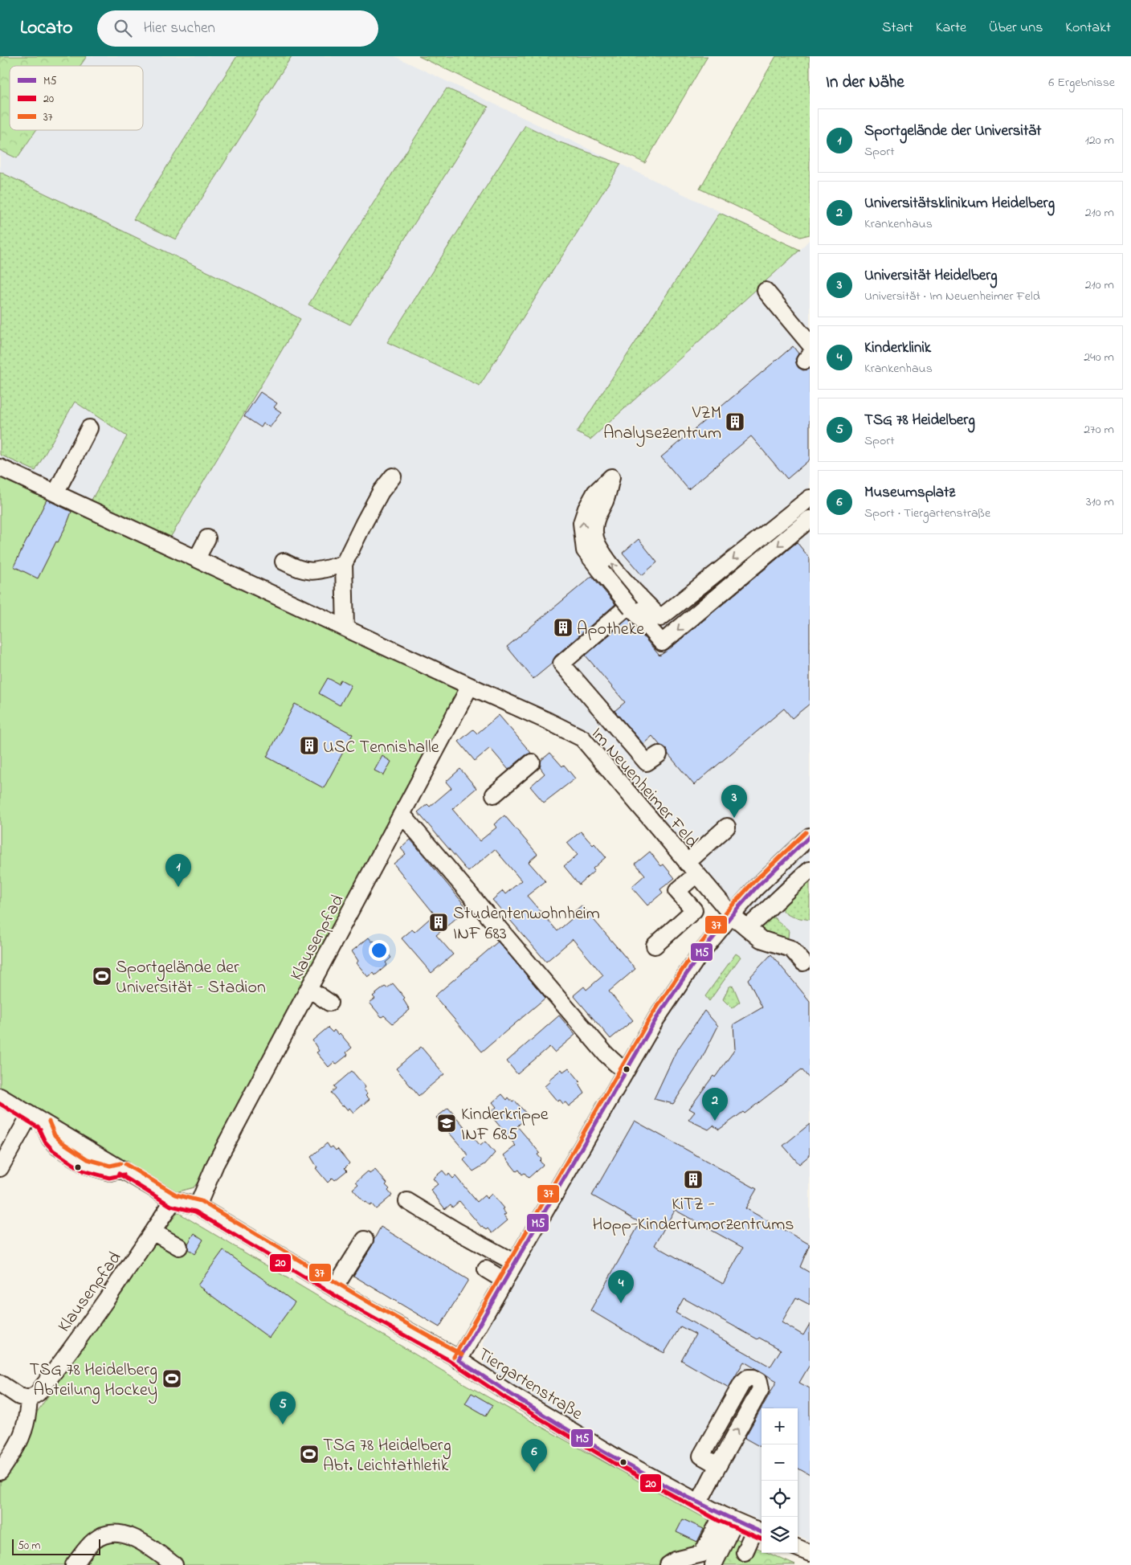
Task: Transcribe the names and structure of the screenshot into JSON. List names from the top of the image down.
{
  "streets": {
    "street": ["Im Neuenheimer Feld", "Klausenpfad", "Tiergartenstraße"]
  },
  "crossings": [
    ["Im Neuenheimer Feld", "Klausenpfad"],
    ["Klausenpfad", "Tiergartenstraße"]
  ],
  "places": {
    "building": [
      "VZM Analysezentrum",
      "Apotheke",
      "USC Tennishalle",
      "Studentenwohnheim INF 683",
      "KiTZ - Hopp-Kindertumorzentrums"
    ],
    "sports": ["Sportgelände der Universität - Stadion", "TSG 78 Heidelberg Abteilung Hockey", "TSG 78 Heidelberg Abt. Leichtathletik"],
    "school or university": ["Kinderkrippe INF 685"]
  },
  "lines": ["transit line 37", "transit line M5", "transit line 20"],
  "legend": ["M5", "20", "37"],
  "scale_bar": "50 m",
  "page": {
    "header": "Locato",
    "search": "Hier suchen",
    "nav": [
      "Start",
      "Karte",
      "Über uns",
      "Kontakt"
    ],
    "heading": ["In der Nähe", "6 Ergebnisse"],
    "list": [
      {
        "mark": "1",
        "name": "Sportgelände der Universität",
        "note": "Sport",
        "value": "120 m"
      },
      {
        "mark": "2",
        "name": "Universitätsklinikum Heidelberg",
        "note": "Krankenhaus",
        "value": "210 m"
      },
      {
        "mark": "3",
        "name": "Universität Heidelberg",
        "note": "Universität · Im Neuenheimer Feld",
        "value": "210 m"
      },
      {
        "mark": "4",
        "name": "Kinderklinik",
        "note": "Krankenhaus",
        "value": "240 m"
      },
      {
        "mark": "5",
        "name": "TSG 78 Heidelberg",
        "note": "Sport",
        "value": "270 m"
      },
      {
        "mark": "6",
        "name": "Museumsplatz",
        "note": "Sport · Tiergartenstraße",
        "value": "310 m"
      }
    ],
    "pins": [
      "3",
      "1",
      "2",
      "4",
      "5",
      "6"
    ],
    "map_buttons": ["+", "−"],
    "scale": "50 m"
  }
}
